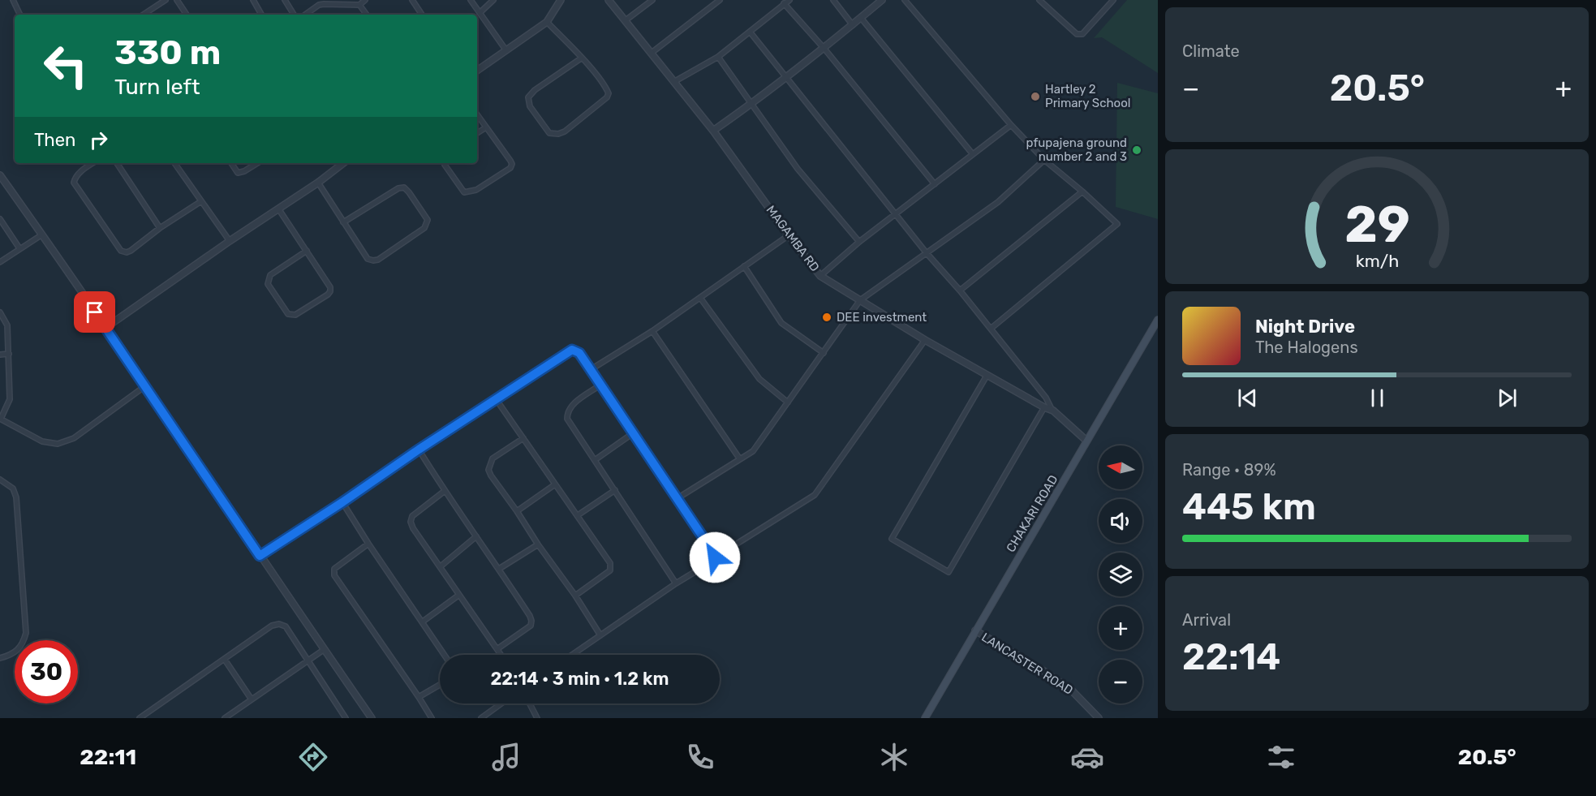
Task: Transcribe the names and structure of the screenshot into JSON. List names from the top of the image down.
{
  "streets": {
    "main road": ["CHAKARI ROAD"],
    "street": ["MAGAMBA RD", "LANCASTER ROAD"]
  },
  "crossings": [
    ["MAGAMBA RD", "CHAKARI ROAD"],
    ["CHAKARI ROAD", "LANCASTER ROAD"]
  ],
  "places": ["Hartley 2 Primary School", "pfupajena ground number 2 and 3", "DEE investment"],
  "north": "left",
  "page": {
    "tile": [
      "Climate",
      ["Range · 89%", "445 km"],
      ["Arrival", "22:14"]
    ],
    "turn": ["330 m", "Turn left"],
    "heat": ["−", "20.5°", "+"],
    "then": "Then",
    "song": ["Night Drive", "The Halogens"],
    "map_buttons": ["+", "−"],
    "limit": "30",
    "trip": "22:14 · 3 min · 1.2 km",
    "tabs": ["22:11", "20.5°"],
    "gauge": ["29", "km/h"]
  }
}
